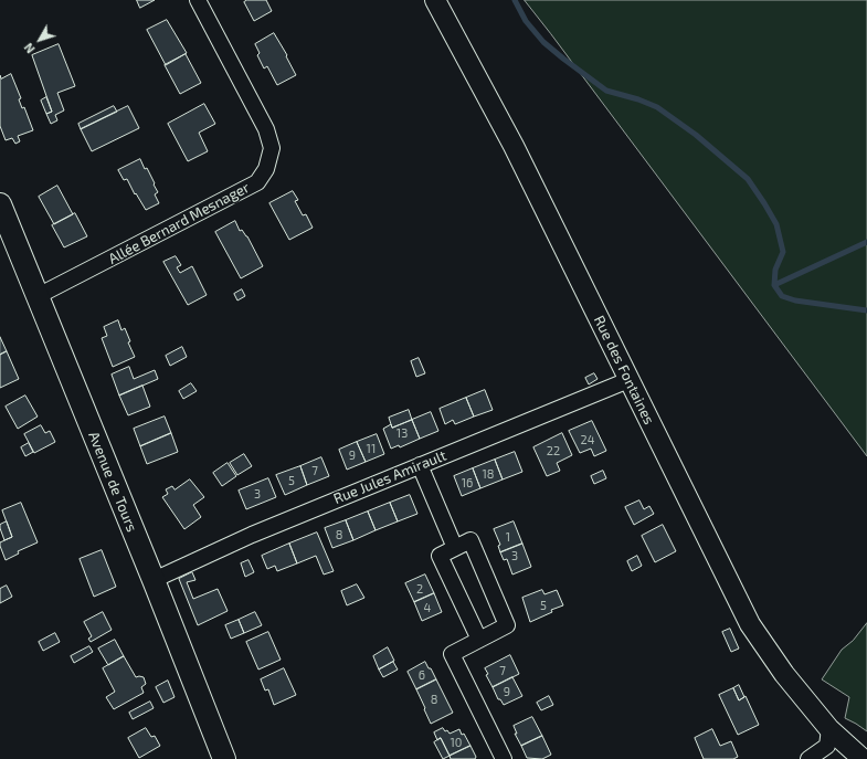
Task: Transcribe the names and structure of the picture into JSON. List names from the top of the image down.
{
  "streets": {
    "main road": ["Avenue de Tours"],
    "street": ["Allée Bernard Mesnager", "Rue des Fontaines", "Rue Jules Amirault"]
  },
  "crossings": [
    ["Allée Bernard Mesnager", "Avenue de Tours"],
    ["Rue des Fontaines", "Rue Jules Amirault"],
    ["Rue Jules Amirault", "Avenue de Tours"]
  ],
  "house_numbers": [
    "13",
    "24",
    "11",
    "22",
    "9",
    "7",
    "18",
    "5",
    "16",
    "3",
    "8",
    "1",
    "3",
    "2",
    "5",
    "4",
    "7",
    "6",
    "9",
    "8",
    "10"
  ],
  "north": "bottom left"
}
